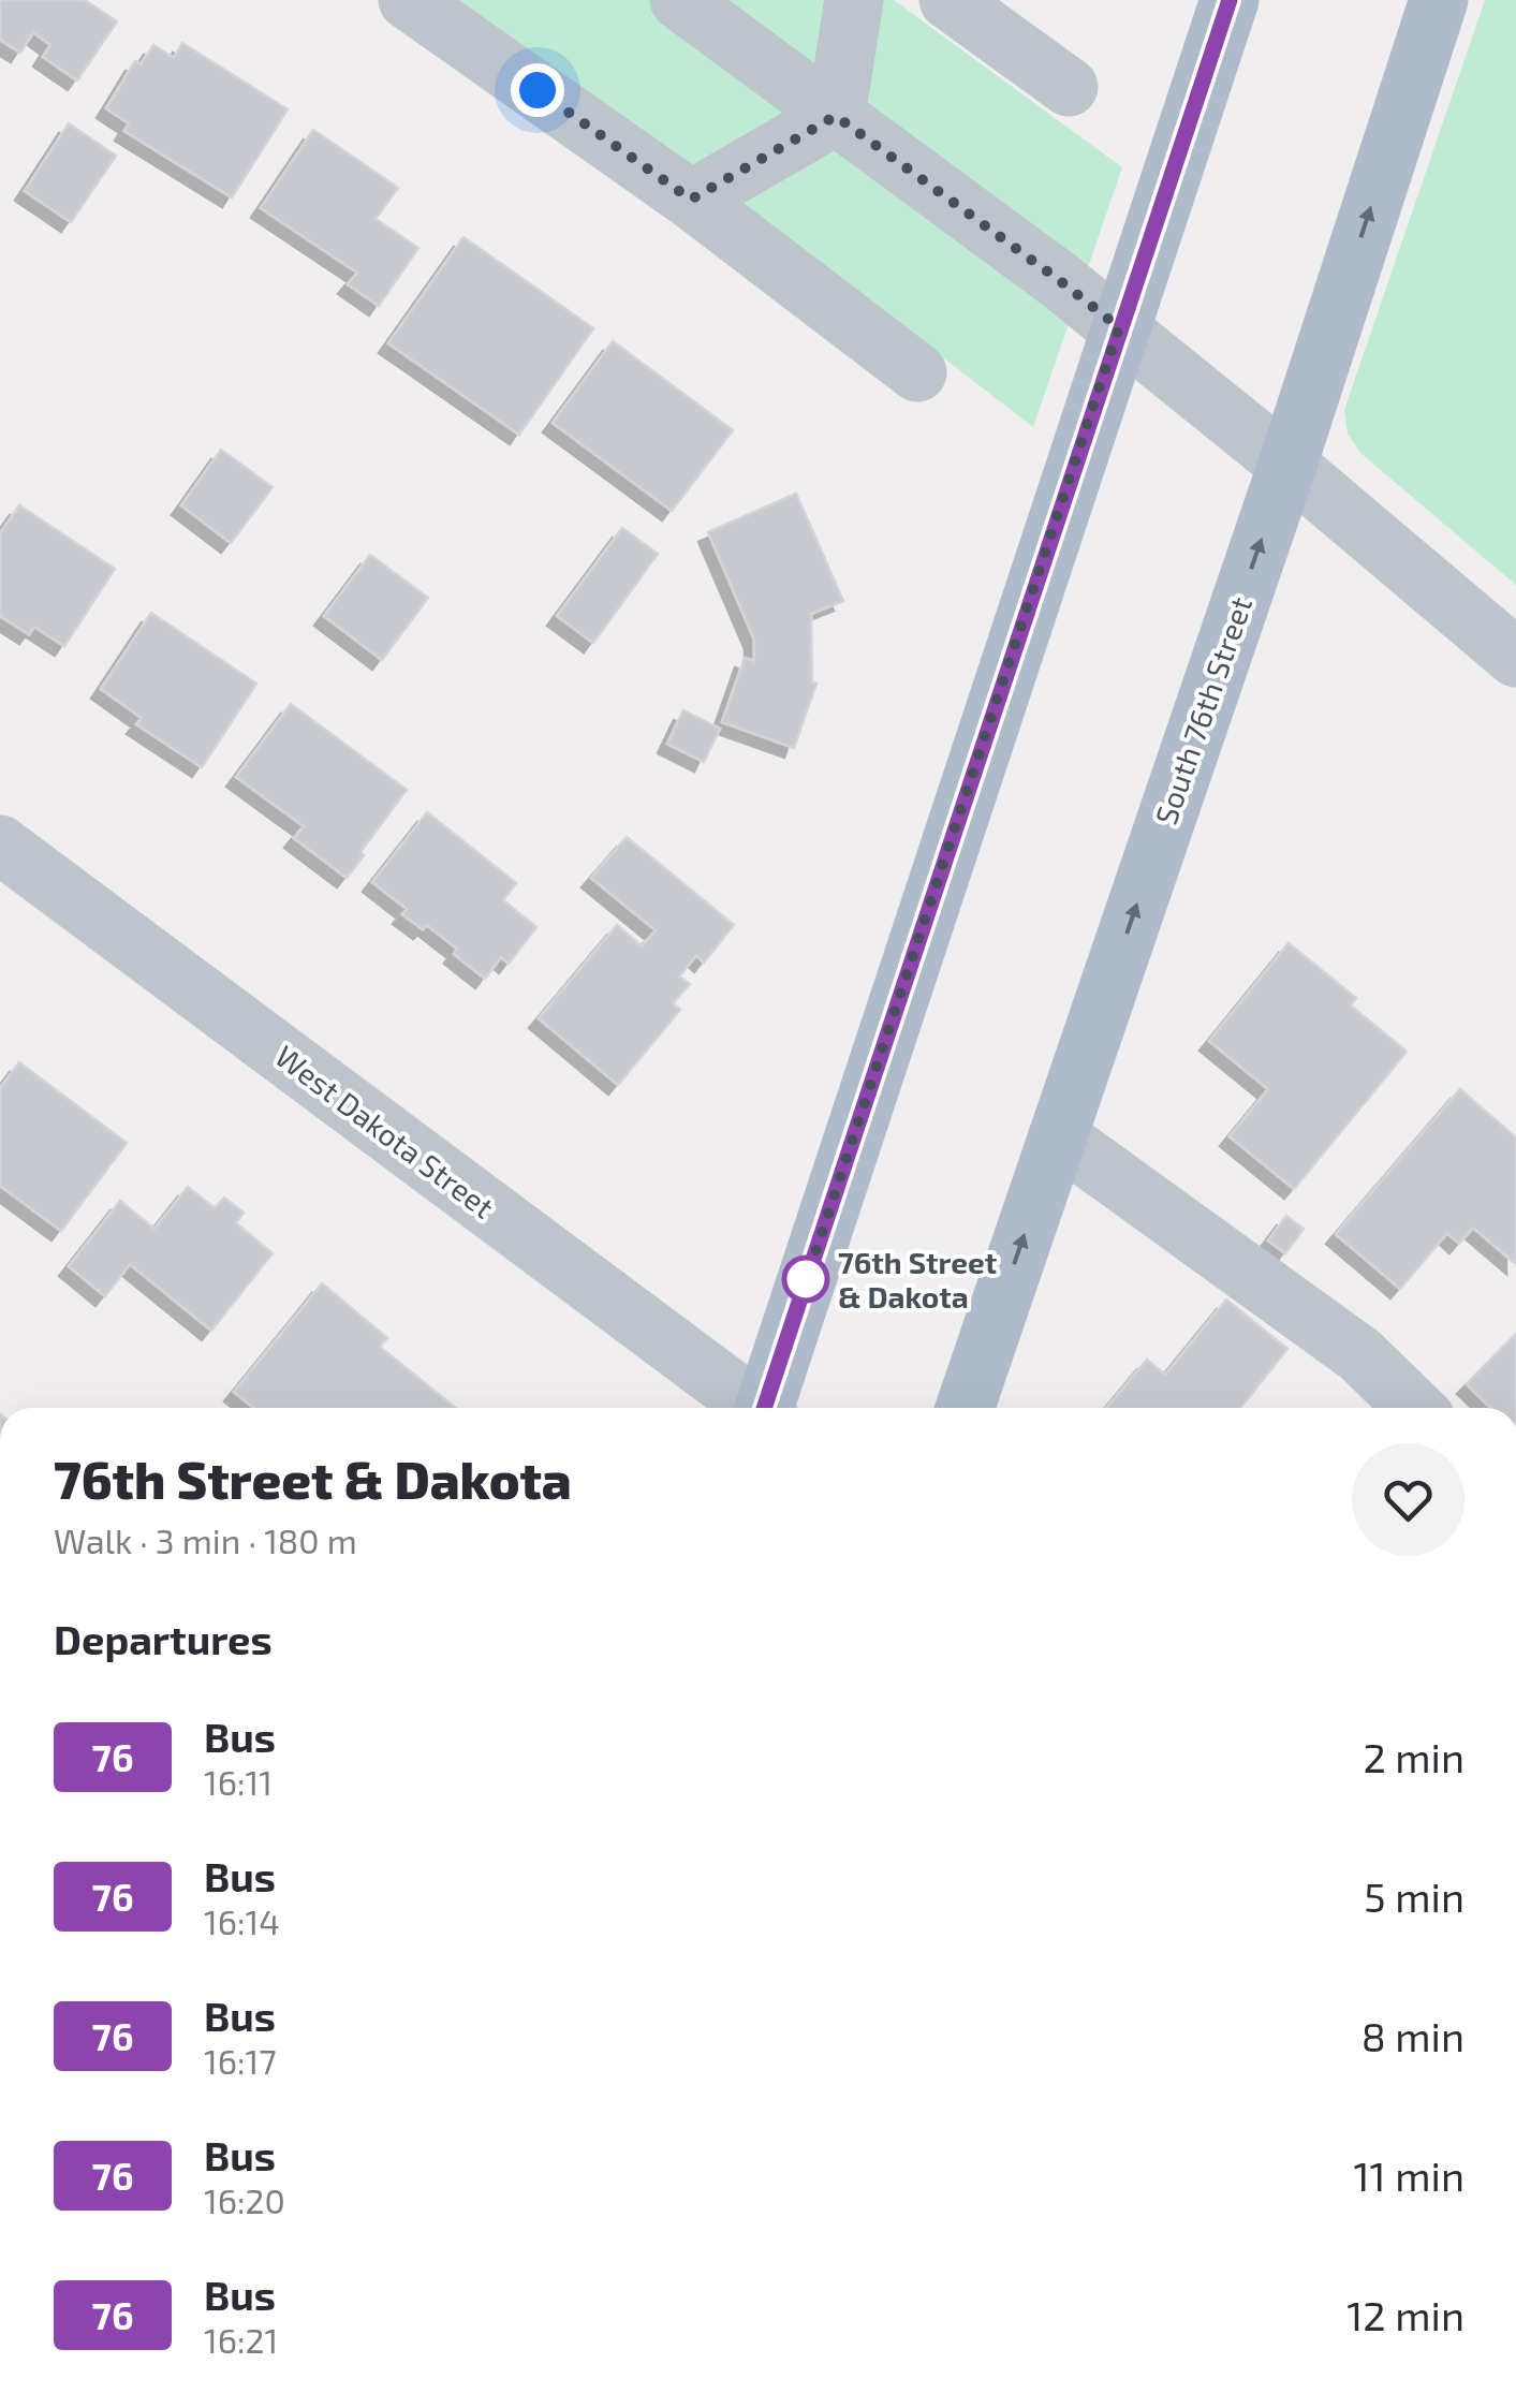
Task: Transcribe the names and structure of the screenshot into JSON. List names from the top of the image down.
{
  "streets": {
    "main road": ["South 76th Street"],
    "street": ["West Dakota Street"]
  },
  "places": ["76th Street & Dakota"],
  "lines": ["bus line 76"],
  "page": {
    "heading": [
      ["76th Street & Dakota", "Walk · 3 min · 180 m"],
      "Departures"
    ],
    "list": [
      {
        "mark": "76",
        "name": "Bus",
        "note": "16:11",
        "value": "2 min"
      },
      {
        "mark": "76",
        "name": "Bus",
        "note": "16:14",
        "value": "5 min"
      },
      {
        "mark": "76",
        "name": "Bus",
        "note": "16:17",
        "value": "8 min"
      },
      {
        "mark": "76",
        "name": "Bus",
        "note": "16:20",
        "value": "11 min"
      },
      {
        "mark": "76",
        "name": "Bus",
        "note": "16:21",
        "value": "12 min"
      }
    ]
  }
}
